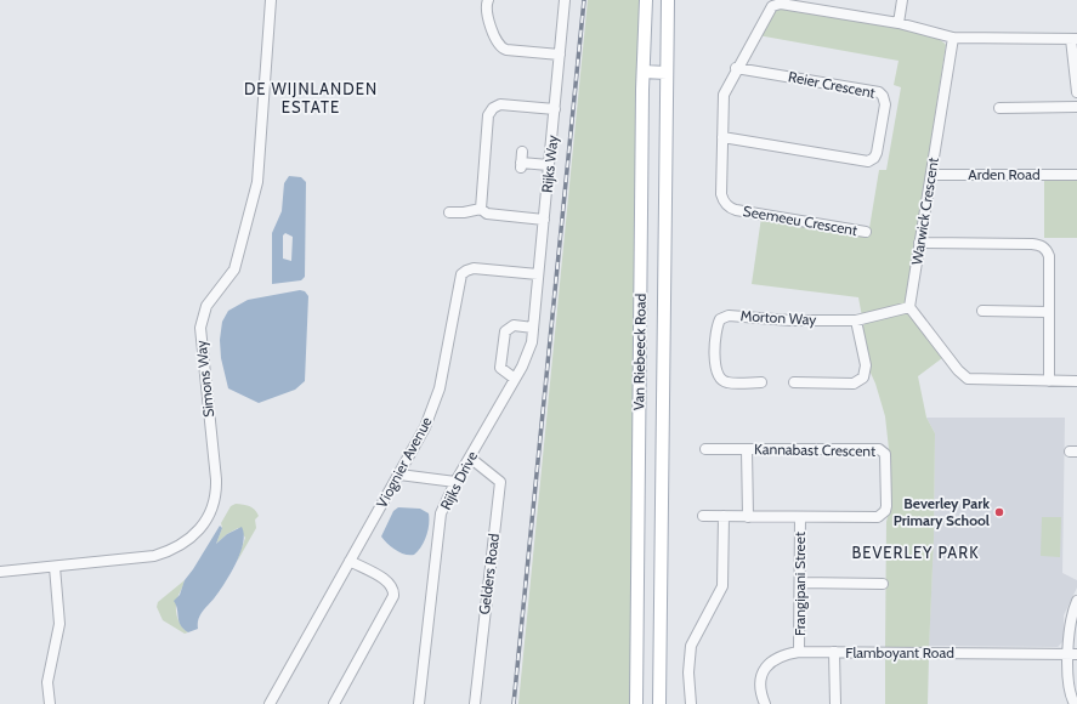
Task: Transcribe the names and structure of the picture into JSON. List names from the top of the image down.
{
  "streets": {
    "main road": ["Van Riebeeck Road"],
    "street": [
      "Reier Crescent",
      "Rijks Way",
      "Arden Road",
      "Warwick Crescent",
      "Seemeeu Crescent",
      "Morton Way",
      "Simons Way",
      "Kannabast Crescent",
      "Viognier Avenue",
      "Rijks Drive",
      "Gelders Road",
      "Frangipani Street",
      "Flamboyant Road"
    ]
  },
  "crossings": [
    ["Reier Crescent", "Seemeeu Crescent"],
    ["Rijks Way", "Viognier Avenue"],
    ["Rijks Way", "Rijks Drive"],
    ["Arden Road", "Warwick Crescent"],
    ["Warwick Crescent", "Seemeeu Crescent"],
    ["Warwick Crescent", "Morton Way"],
    ["Kannabast Crescent", "Frangipani Street"],
    ["Rijks Drive", "Gelders Road"],
    ["Frangipani Street", "Flamboyant Road"]
  ],
  "districts": ["DE WIJNLANDEN ESTATE", "BEVERLEY PARK"],
  "places": ["Beverley Park Primary School"]
}
